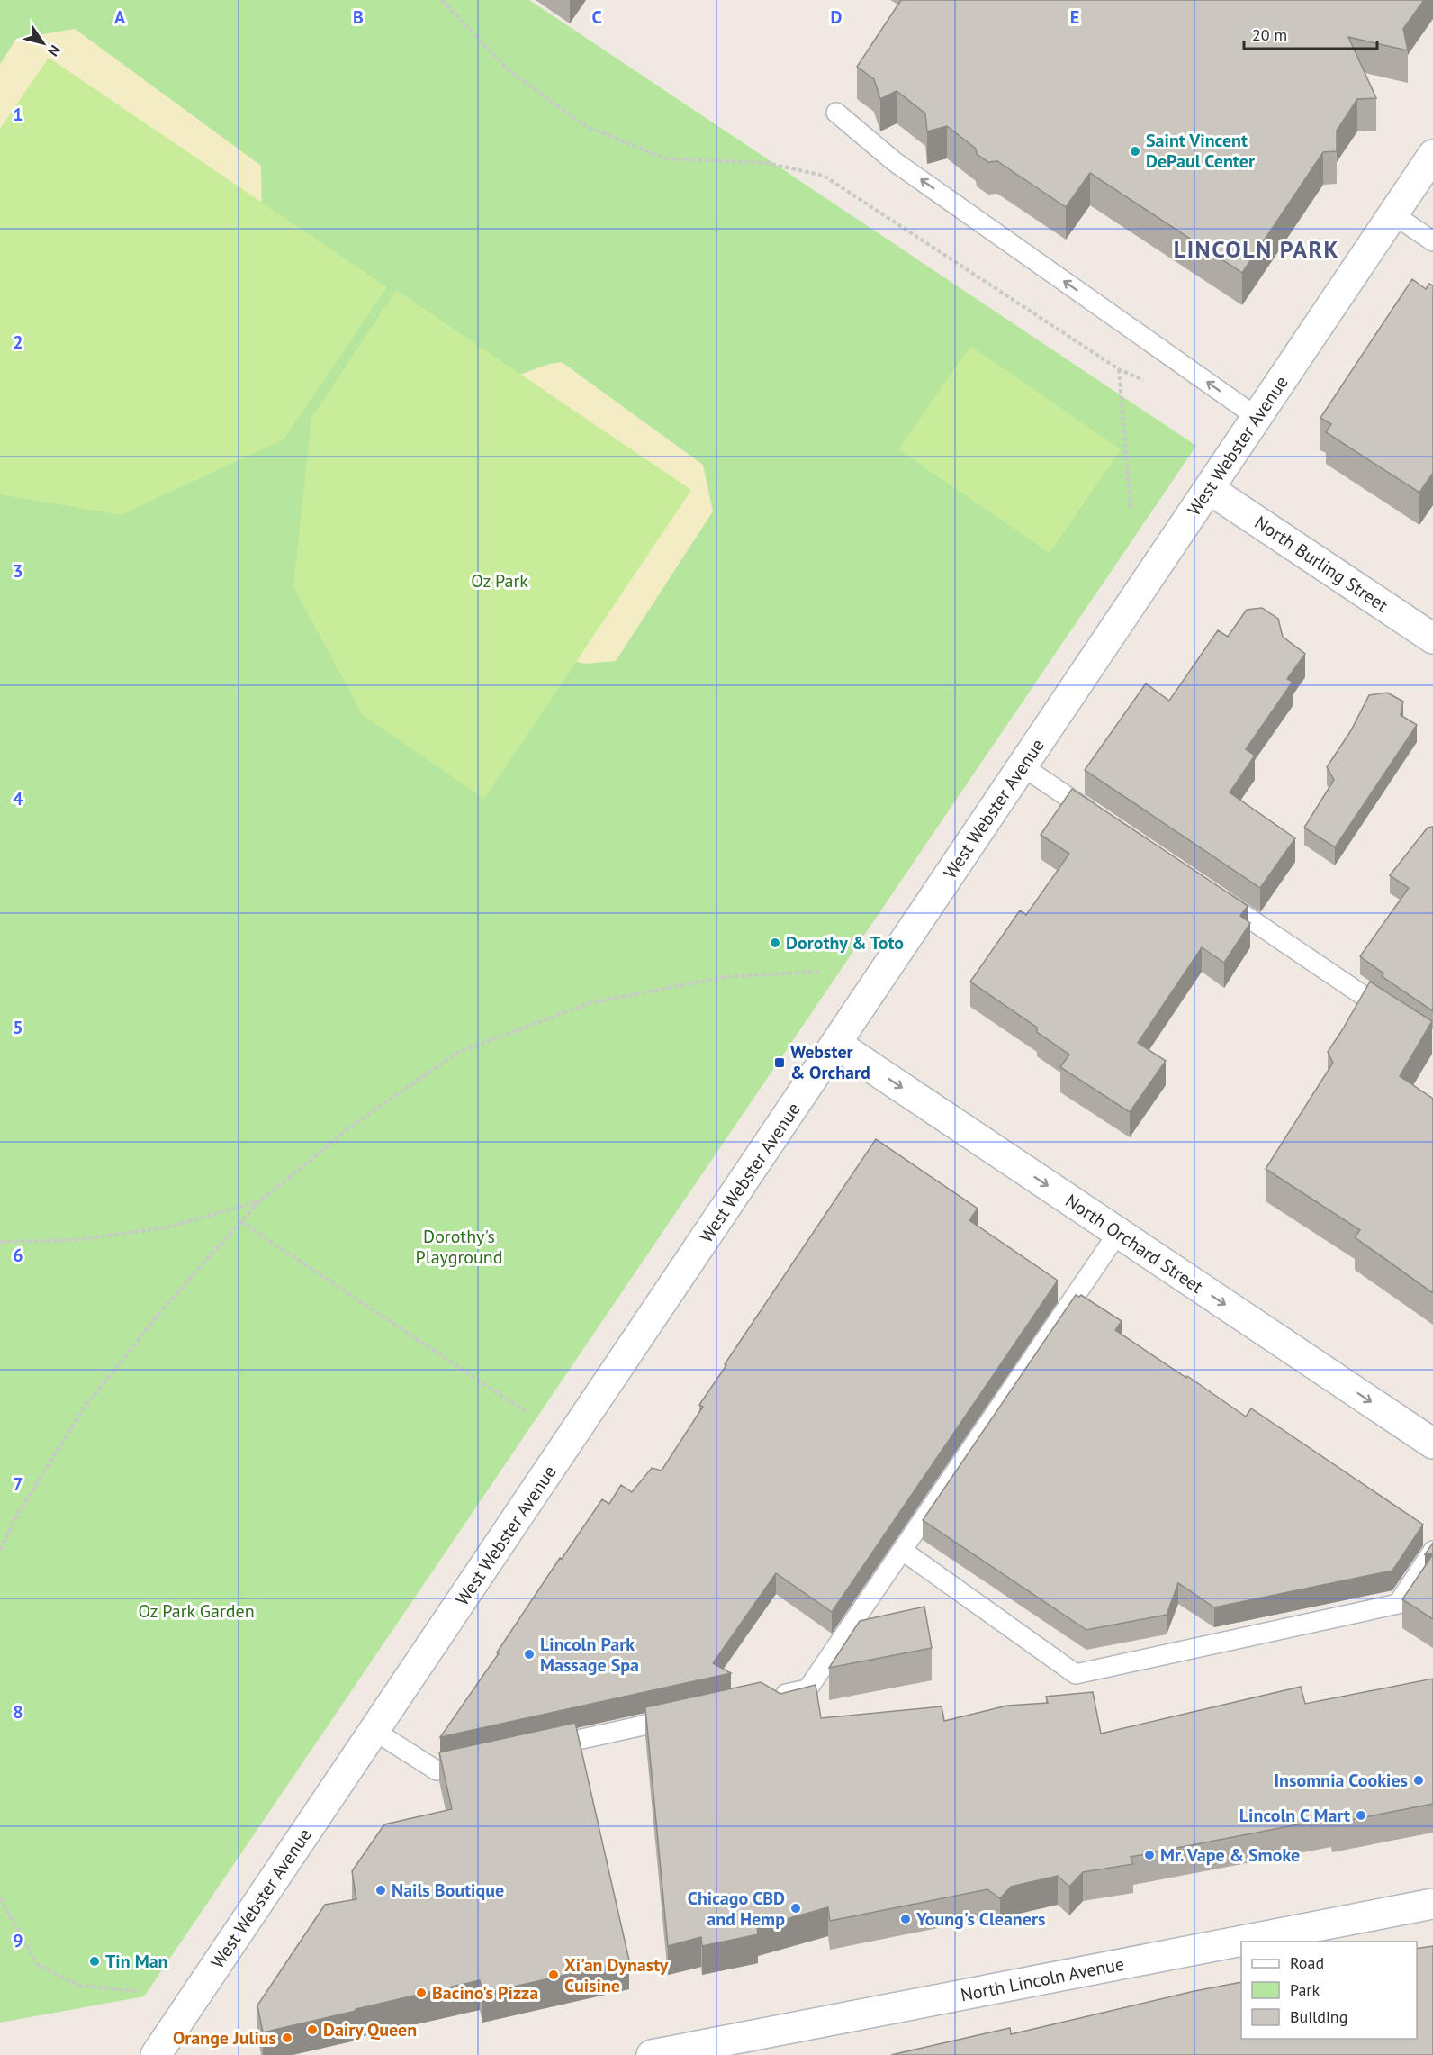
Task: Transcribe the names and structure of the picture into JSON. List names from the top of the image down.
{
  "streets": {
    "street": [
      "West Webster Avenue",
      "North Burling Street",
      "North Orchard Street",
      "North Lincoln Avenue"
    ]
  },
  "crossings": [
    ["West Webster Avenue", "North Burling Street"],
    ["West Webster Avenue", "North Orchard Street"]
  ],
  "one_way": ["North Orchard Street"],
  "districts": ["LINCOLN PARK"],
  "parks": ["Oz Park", "Dorothy's Playground", "Oz Park Garden"],
  "places": {
    "other": [
      "Saint Vincent DePaul Center",
      "Dorothy & Toto",
      "Lincoln Park Massage Spa",
      "Insomnia Cookies",
      "Lincoln C Mart",
      "Mr. Vape & Smoke",
      "Nails Boutique",
      "Chicago CBD and Hemp",
      "Young's Cleaners",
      "Tin Man",
      "Xi'an Dynasty Cuisine",
      "Bacino's Pizza",
      "Dairy Queen",
      "Orange Julius"
    ],
    "transit": ["Webster & Orchard"]
  },
  "legend": ["Road", "Park", "Building"],
  "scale_bar": "20 m",
  "north": "bottom right",
  "grid": {
    "columns": [
      "A",
      "B",
      "C",
      "D",
      "E"
    ],
    "rows": [
      "1",
      "2",
      "3",
      "4",
      "5",
      "6",
      "7",
      "8",
      "9"
    ]
  }
}
